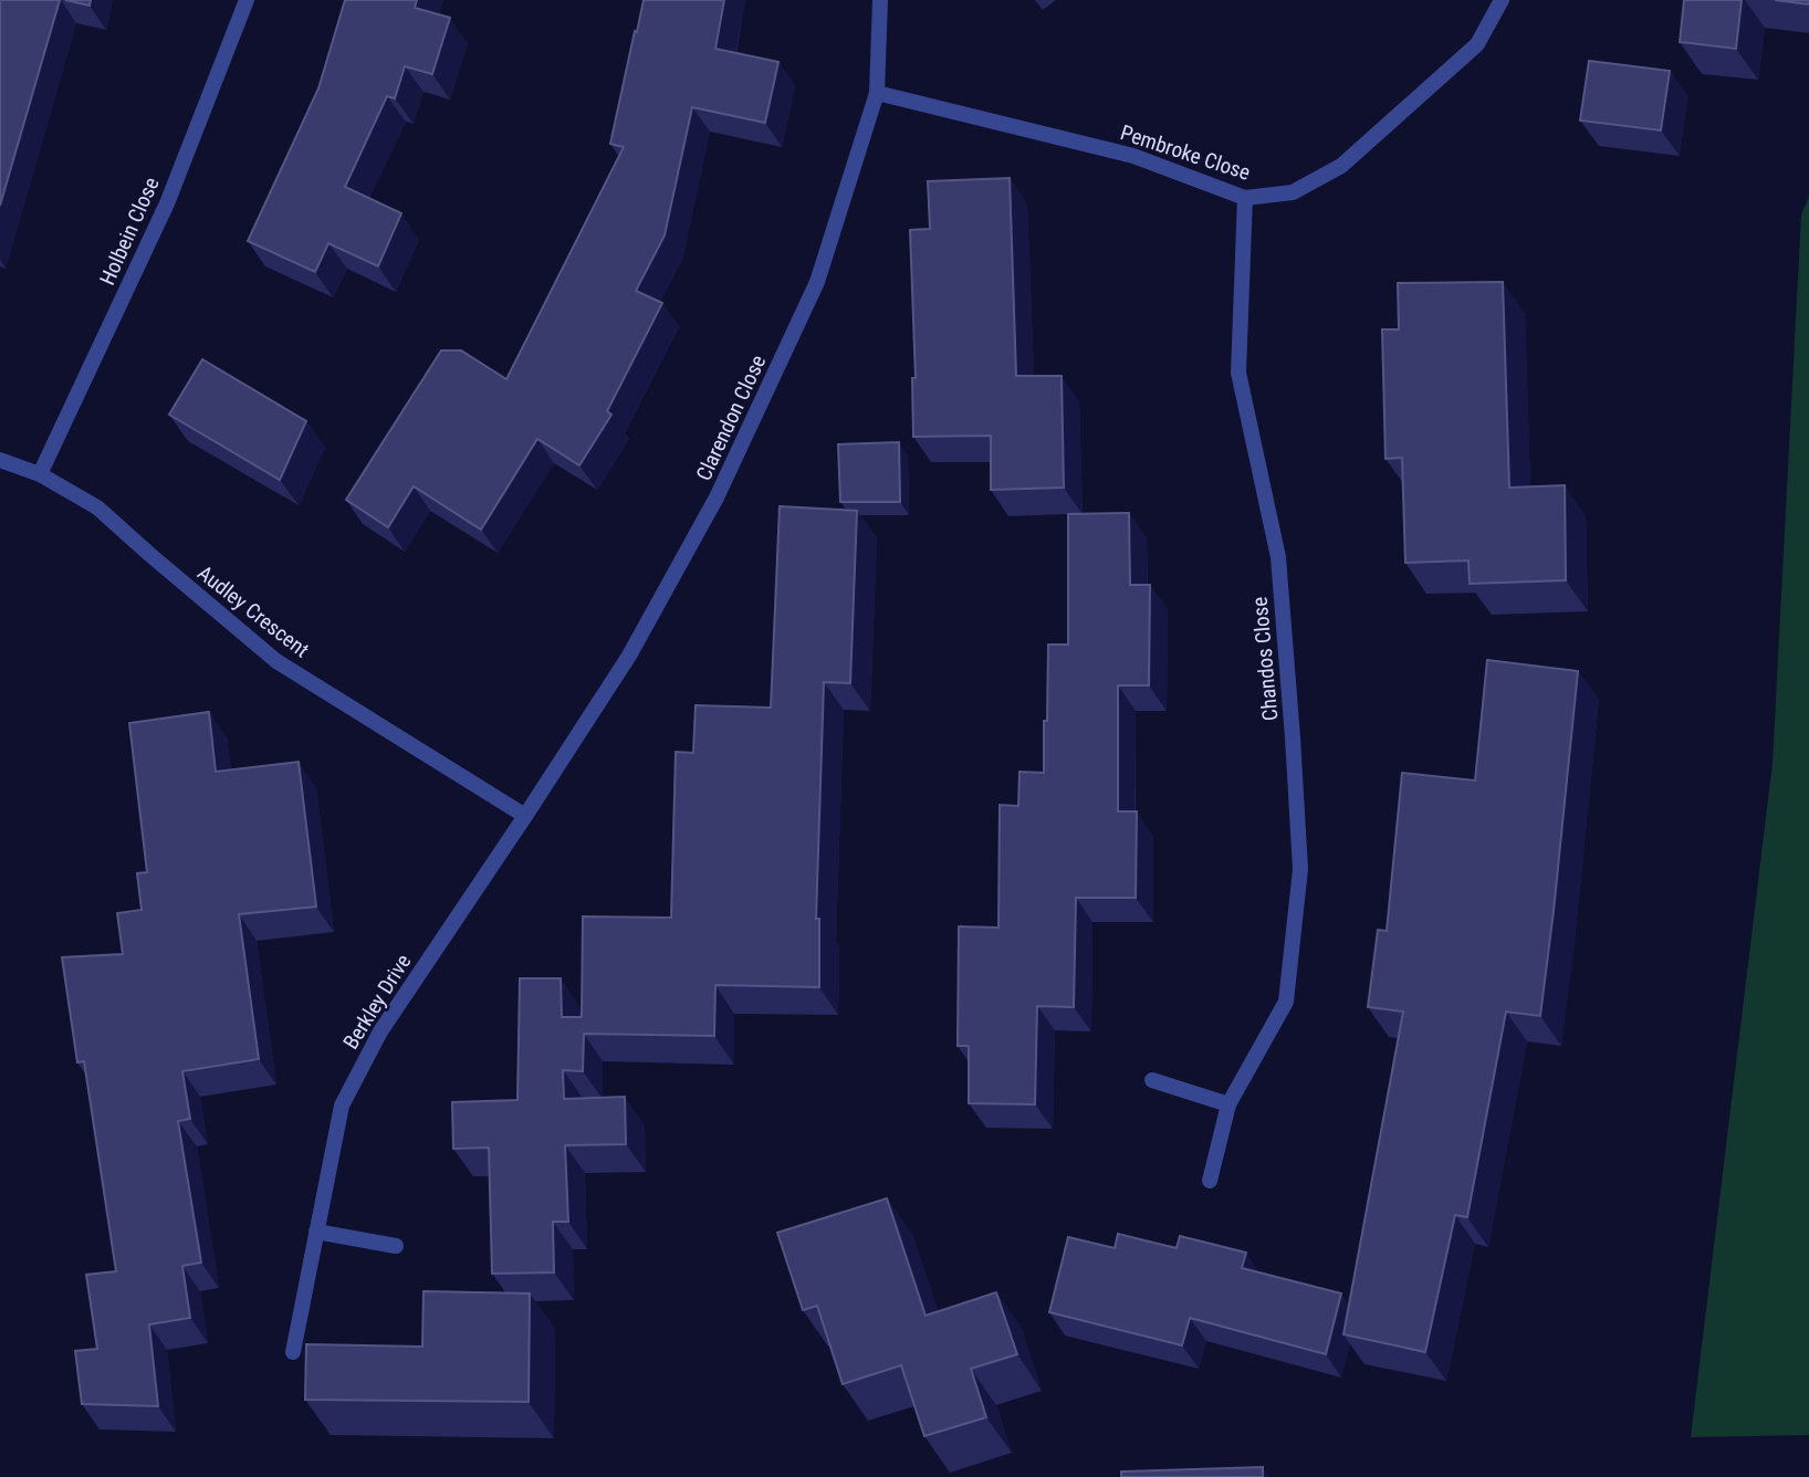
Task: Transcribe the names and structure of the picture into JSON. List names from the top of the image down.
{
  "streets": {
    "street": [
      "Pembroke Close",
      "Holbein Close",
      "Clarendon Close",
      "Audley Crescent",
      "Chandos Close",
      "Berkley Drive"
    ]
  },
  "crossings": [
    ["Pembroke Close", "Clarendon Close"],
    ["Pembroke Close", "Chandos Close"],
    ["Holbein Close", "Audley Crescent"],
    ["Clarendon Close", "Audley Crescent"],
    ["Clarendon Close", "Berkley Drive"],
    ["Audley Crescent", "Berkley Drive"]
  ]
}
